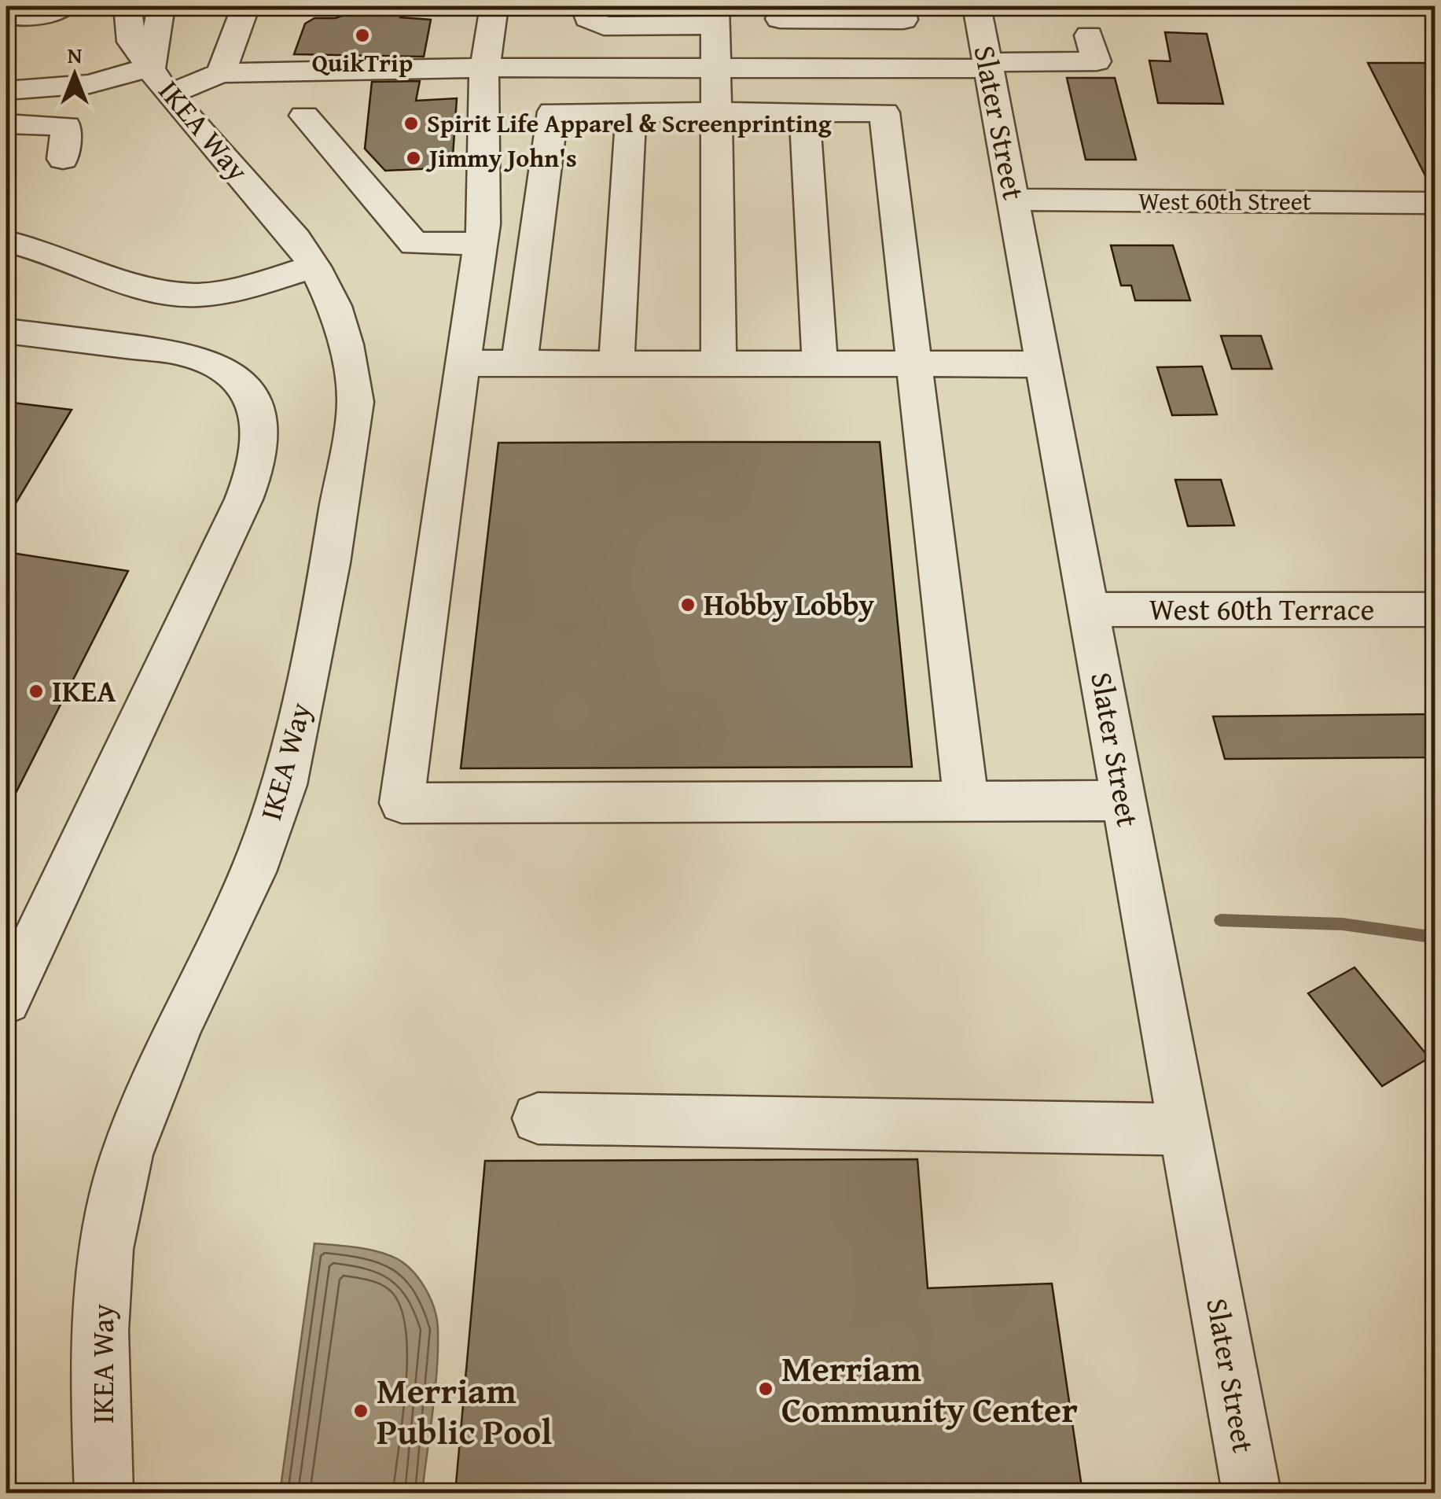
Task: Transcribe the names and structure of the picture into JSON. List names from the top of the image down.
{
  "streets": {
    "street": [
      "Slater Street",
      "IKEA Way",
      "West 60th Street",
      "West 60th Terrace"
    ]
  },
  "crossings": [
    ["Slater Street", "West 60th Street"],
    ["Slater Street", "West 60th Terrace"]
  ],
  "places": [
    "QuikTrip",
    "Spirit Life Apparel & Screenprinting",
    "Jimmy John's",
    "Hobby Lobby",
    "IKEA",
    "Merriam Community Center",
    "Merriam Public Pool"
  ],
  "north": "top"
}
